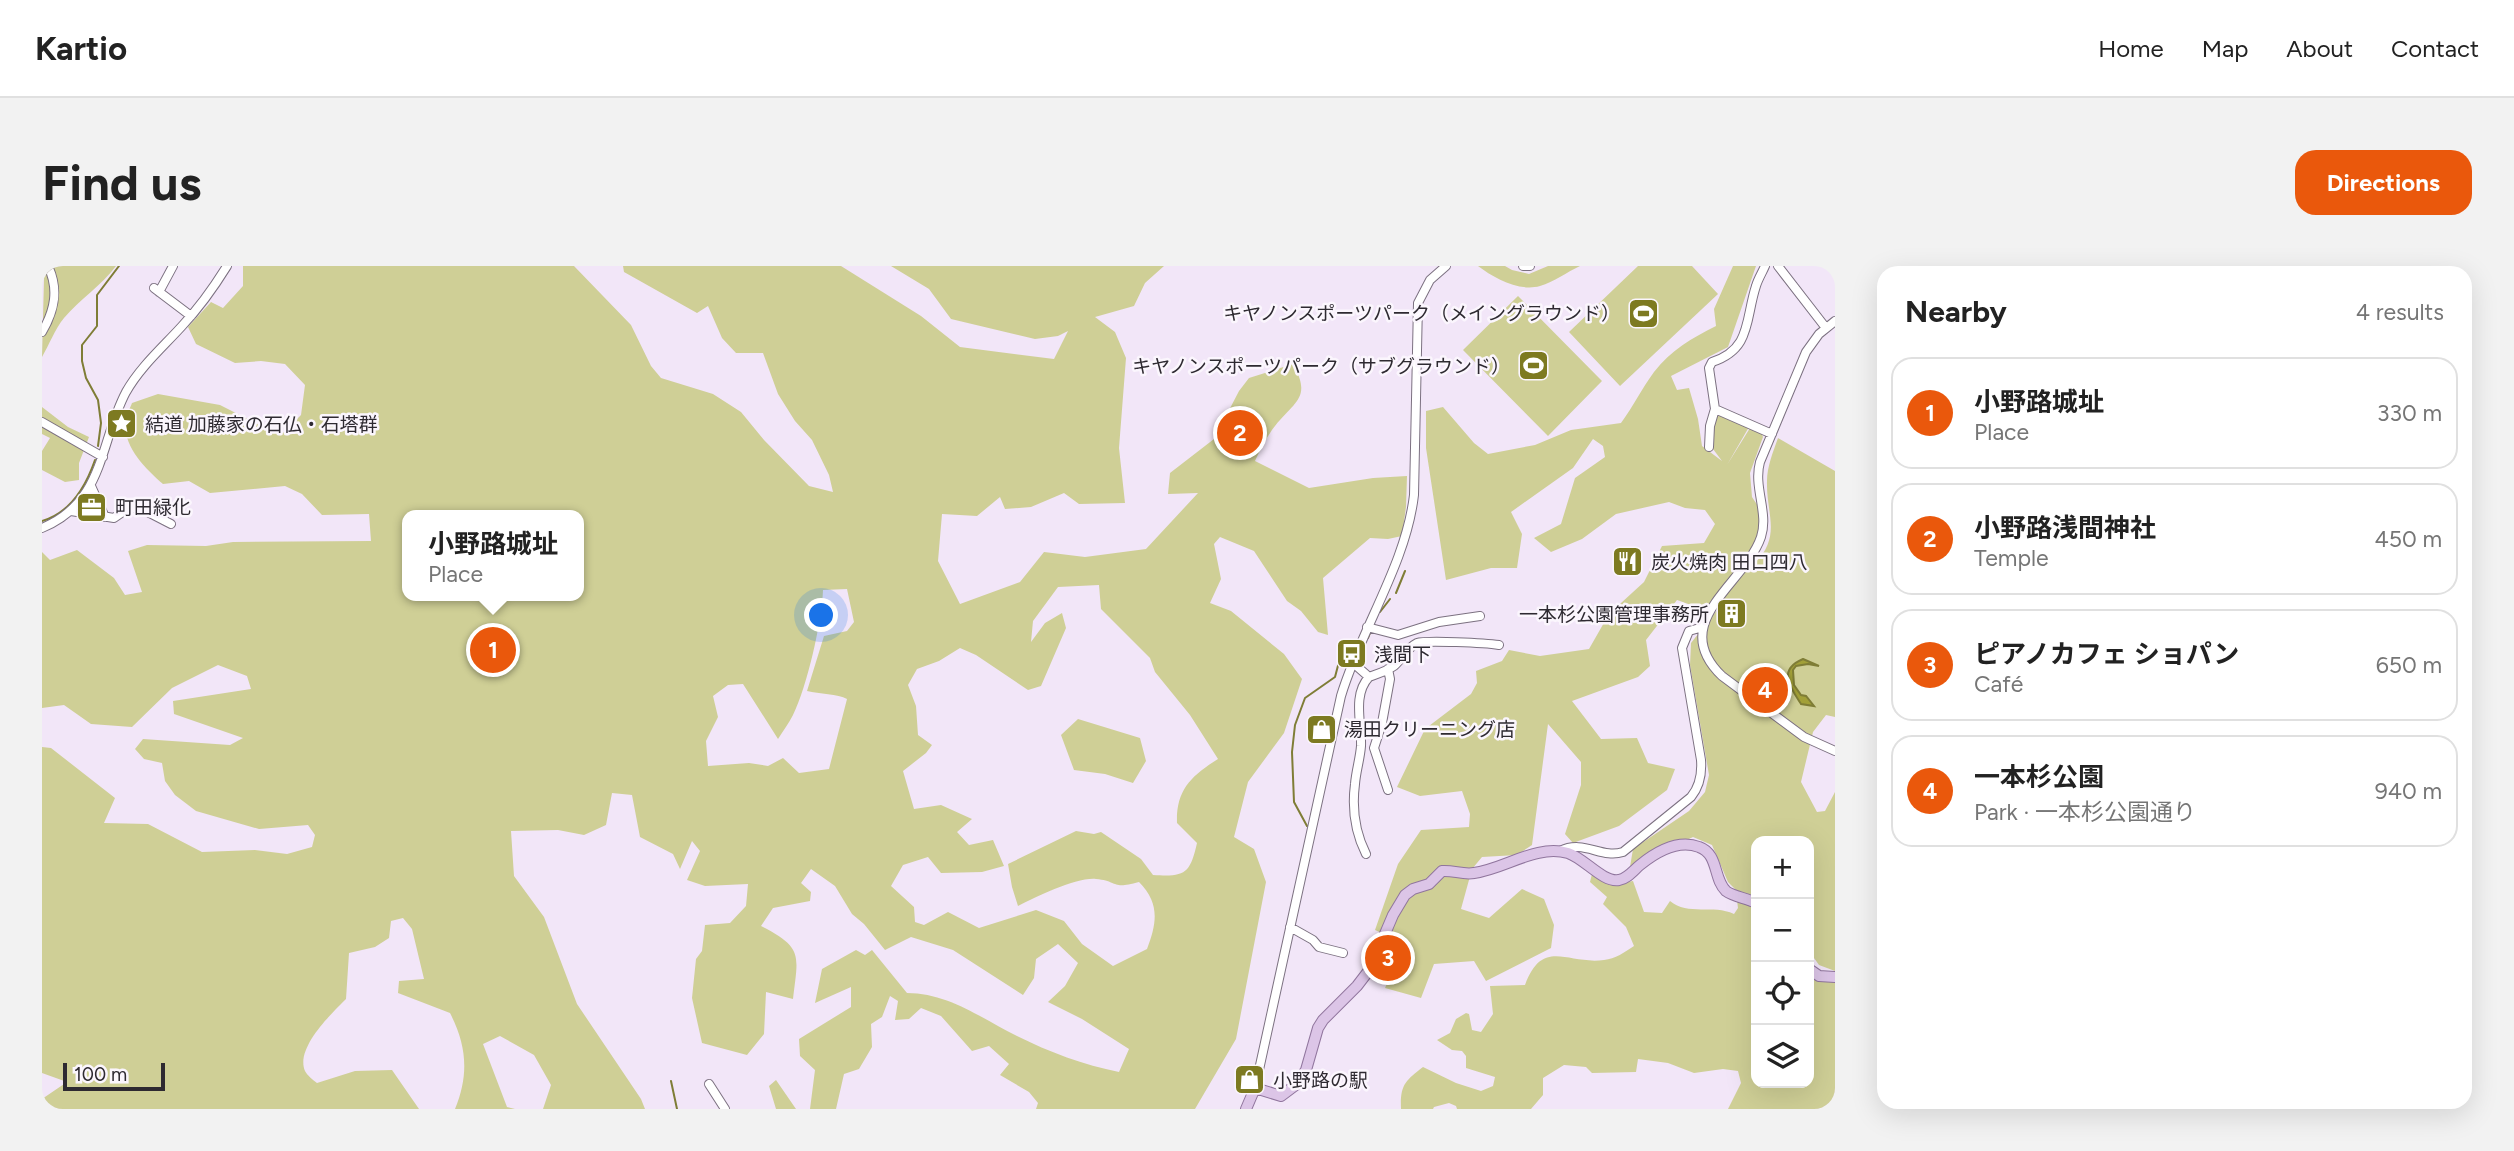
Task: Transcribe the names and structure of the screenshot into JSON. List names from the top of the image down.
{
  "places": {
    "sports": ["キヤノンスポーツパーク（メイングラウンド）", "キヤノンスポーツパーク（サブグラウンド）"],
    "place": ["結道 加藤家の石仏・石塔群"],
    "office": ["町田緑化"],
    "restaurant": ["炭火焼肉 田口四八"],
    "building": ["一本杉公園管理事務所"],
    "bus stop": ["浅間下"],
    "shop": ["湯田クリーニング店", "小野路の駅"]
  },
  "scale_bar": "100 m",
  "page": {
    "header": "Kartio",
    "nav": [
      "Home",
      "Map",
      "About",
      "Contact"
    ],
    "buttons": "Directions",
    "title": "Find us",
    "heading": ["Nearby", "4 results"],
    "list": [
      {
        "mark": "1",
        "name": "小野路城址",
        "note": "Place",
        "value": "330 m"
      },
      {
        "mark": "2",
        "name": "小野路浅間神社",
        "note": "Temple",
        "value": "450 m"
      },
      {
        "mark": "3",
        "name": "ピアノカフェ ショパン",
        "note": "Café",
        "value": "650 m"
      },
      {
        "mark": "4",
        "name": "一本杉公園",
        "note": "Park · 一本杉公園通り",
        "value": "940 m"
      }
    ],
    "pins": [
      "2",
      "1",
      "4",
      "3"
    ],
    "popup": ["小野路城址", "Place"],
    "map_buttons": ["+", "−"],
    "scale": "100 m"
  }
}
